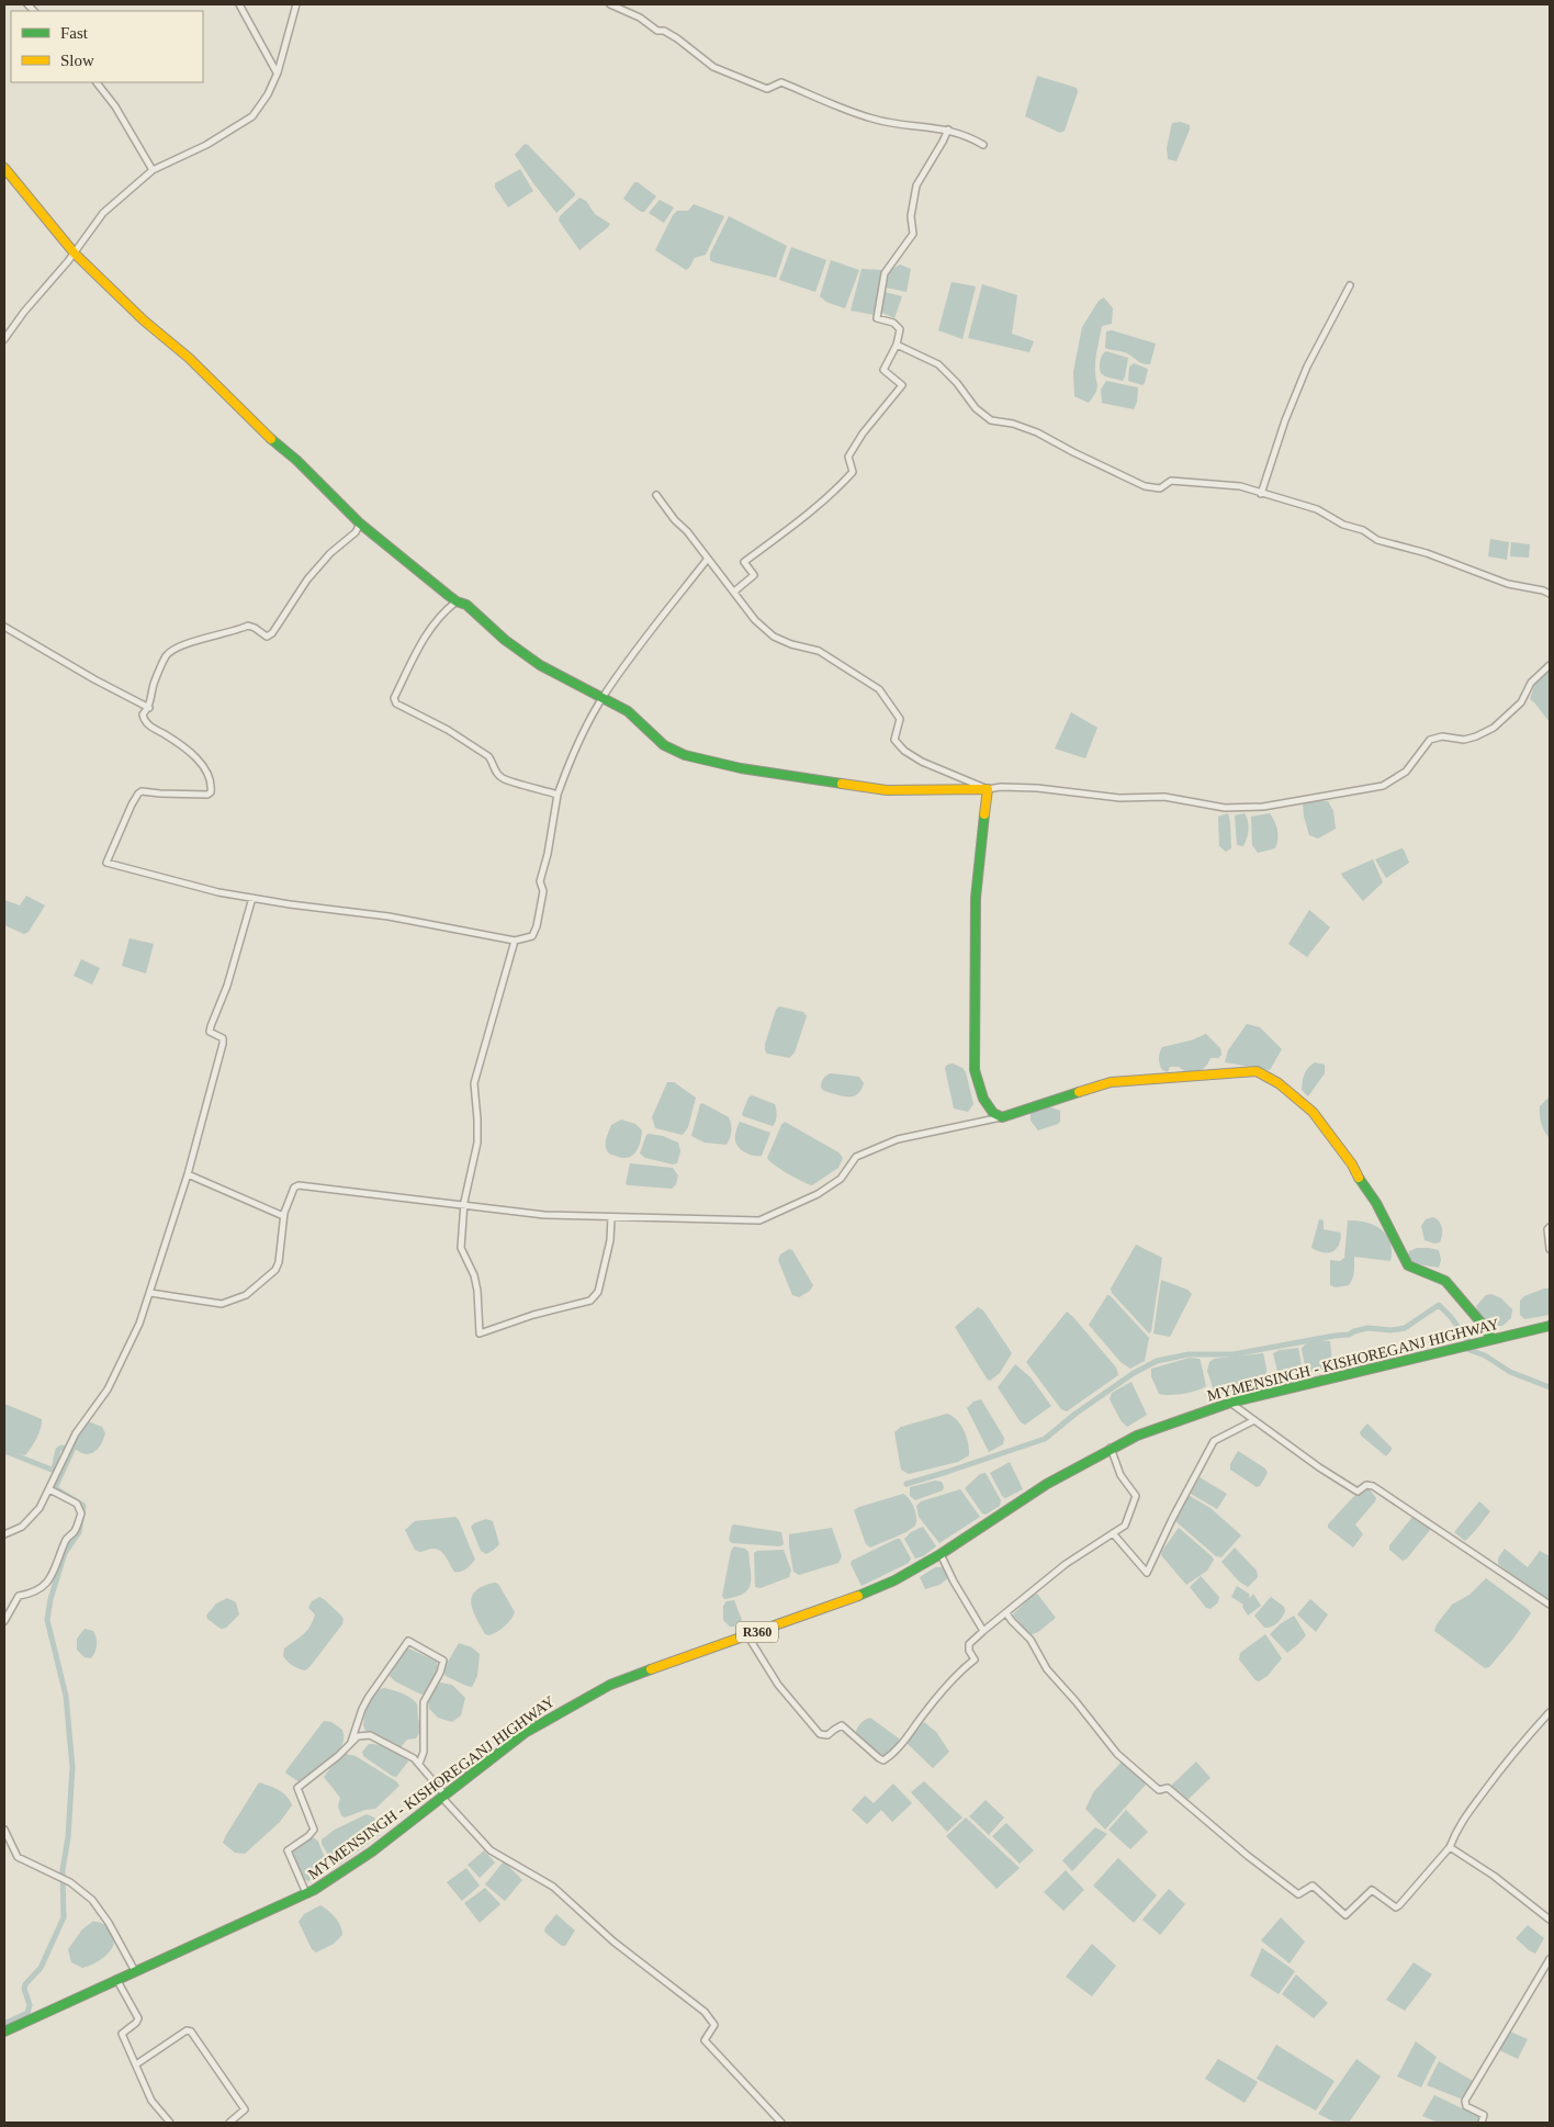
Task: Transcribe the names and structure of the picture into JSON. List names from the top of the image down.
{
  "streets": {
    "street": ["MYMENSINGH - KISHOREGANJ HIGHWAY", "R360"]
  },
  "legend": ["Fast", "Slow"]
}
